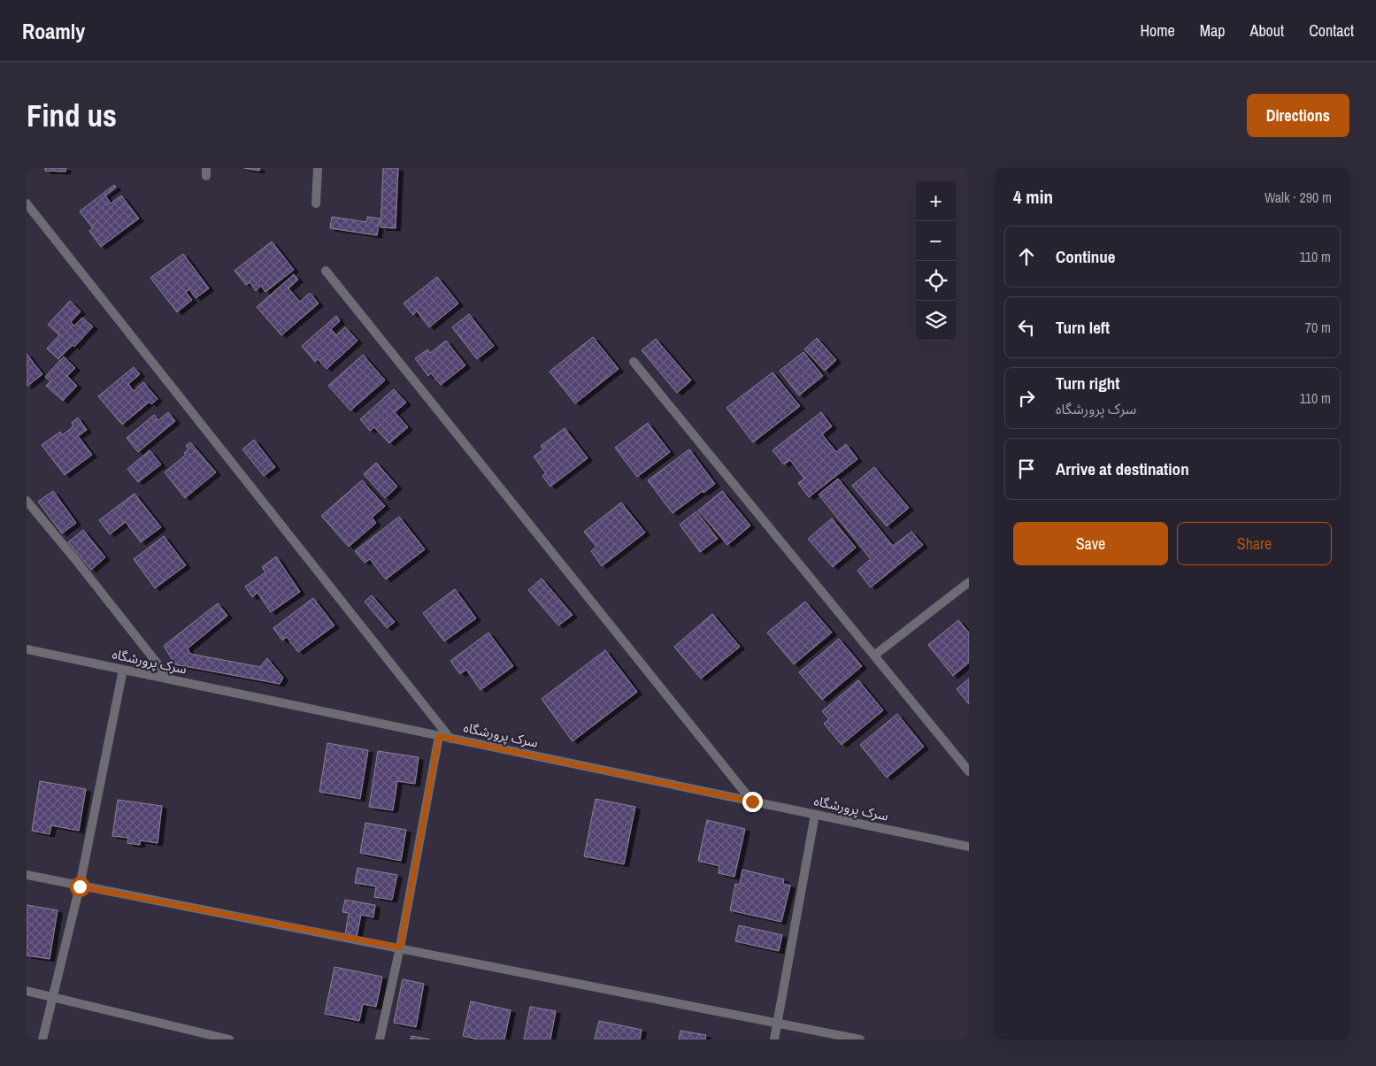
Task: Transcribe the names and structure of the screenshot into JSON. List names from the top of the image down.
{
  "streets": {
    "street": ["سرک پرورشگاه"]
  },
  "page": {
    "header": "Roamly",
    "nav": [
      "Home",
      "Map",
      "About",
      "Contact"
    ],
    "buttons": [
      "Directions",
      ["Save", "Share"]
    ],
    "title": "Find us",
    "heading": ["4 min", "Walk · 290 m"],
    "map_buttons": ["+", "−"],
    "list": [
      ["Continue", "110 m"],
      ["Turn left", "70 m"],
      ["Turn right", "سرک پرورشگاه", "110 m"],
      "Arrive at destination"
    ]
  }
}
